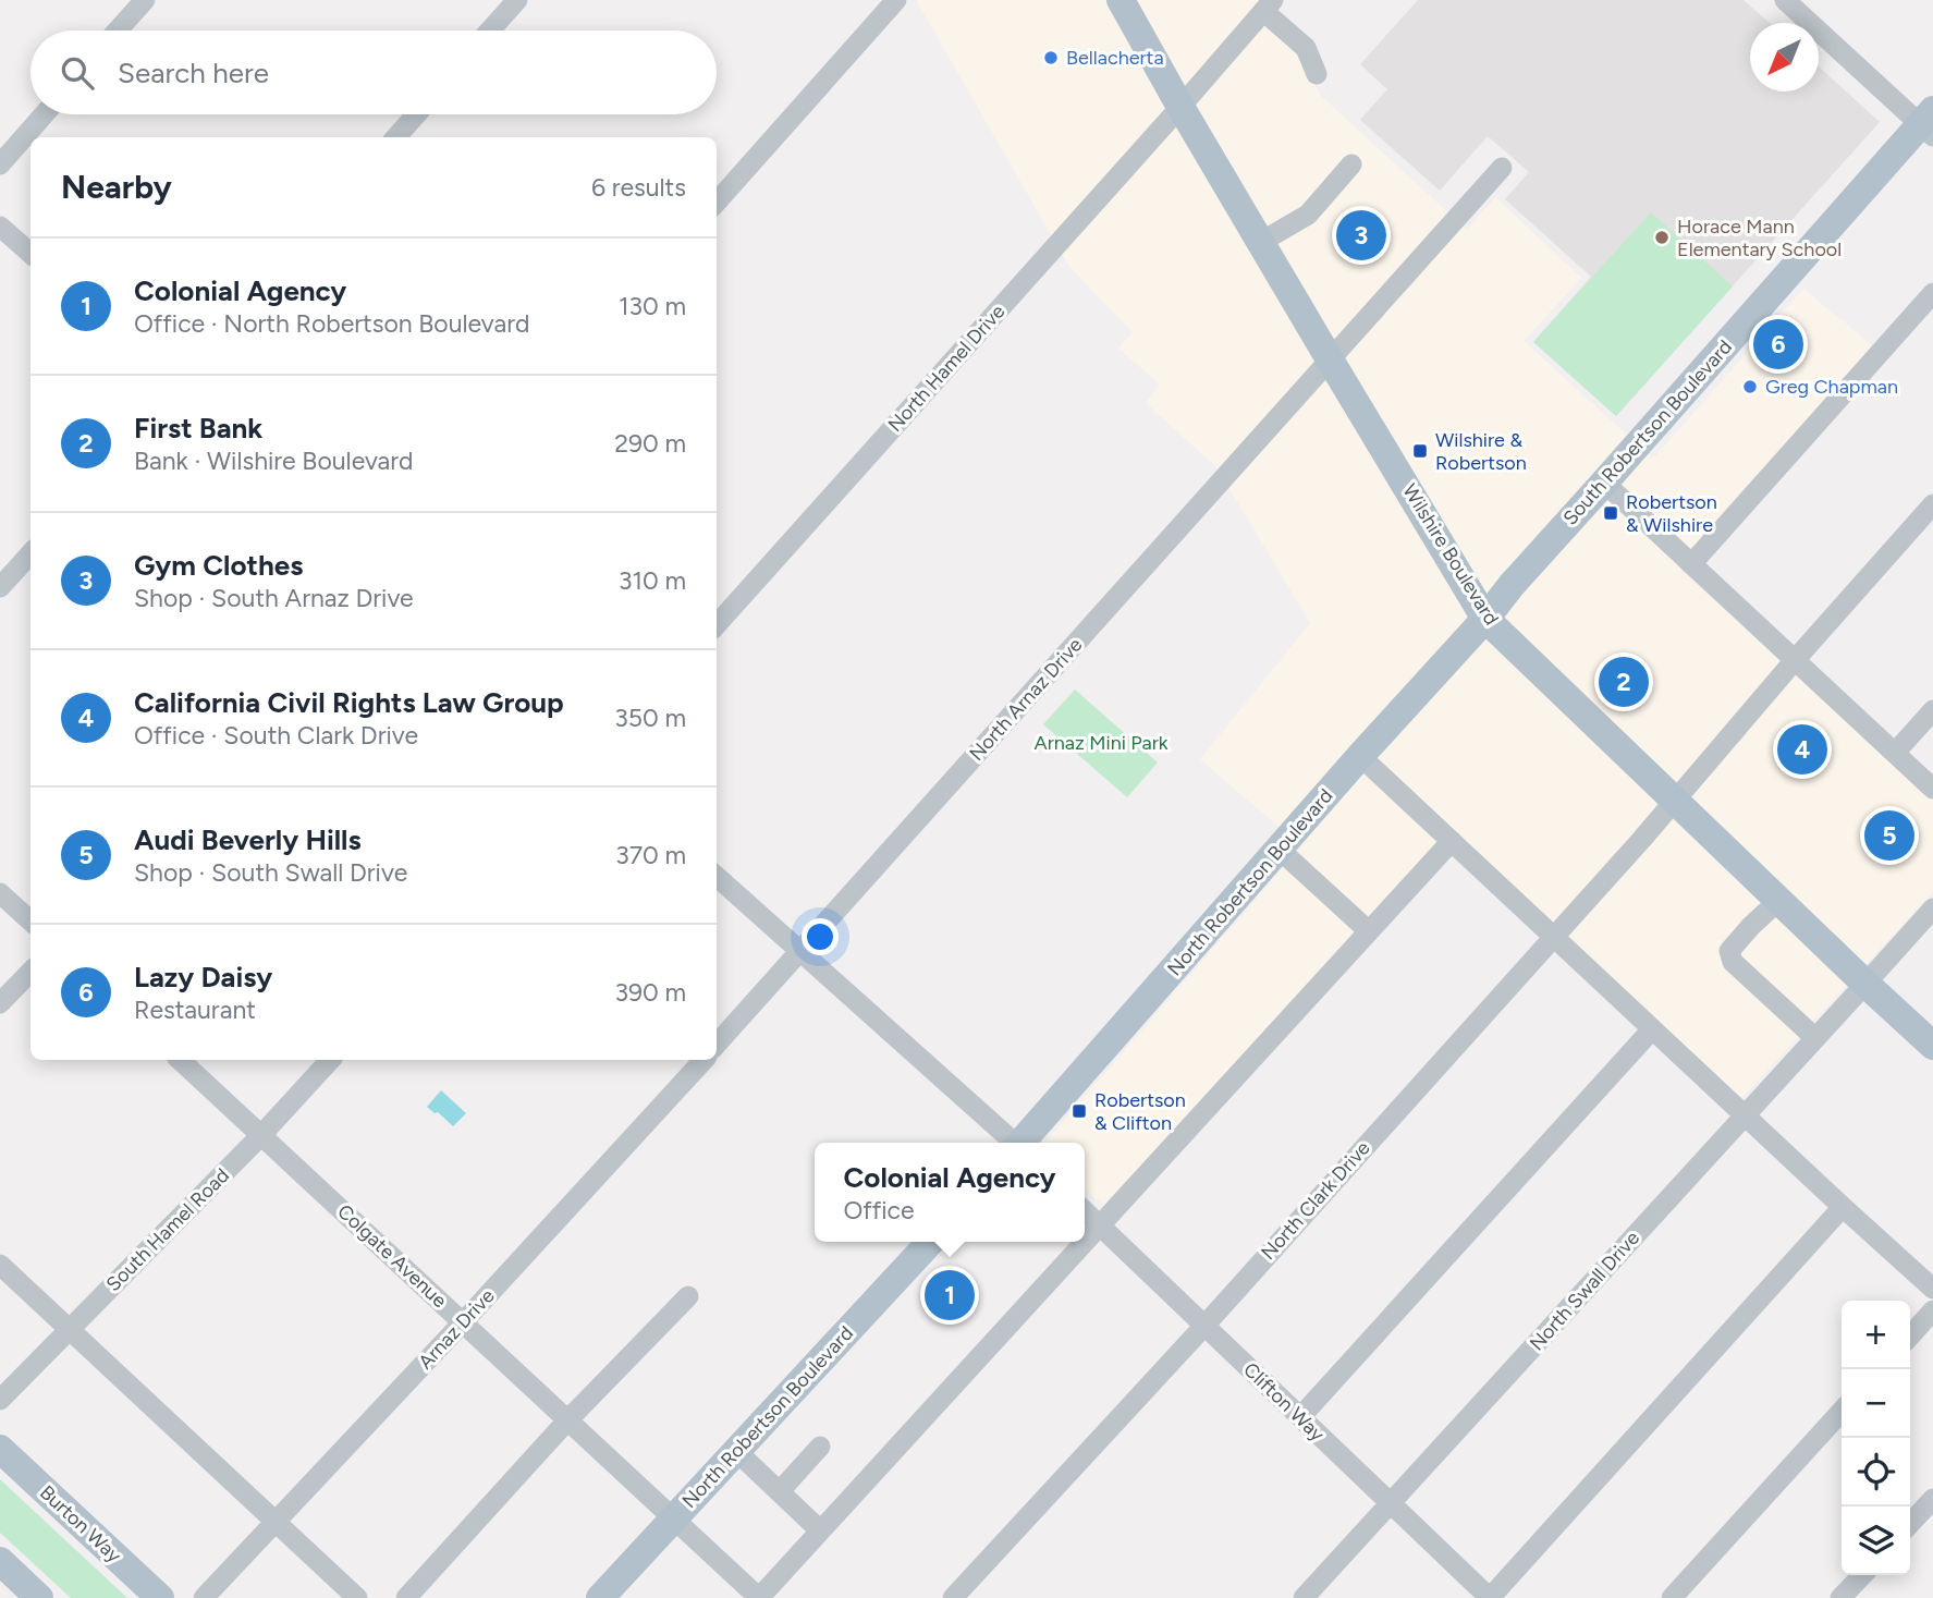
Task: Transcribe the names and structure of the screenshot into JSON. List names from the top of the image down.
{
  "streets": {
    "main road": [
      "South Robertson Boulevard",
      "Wilshire Boulevard",
      "North Robertson Boulevard",
      "Burton Way"
    ],
    "street": [
      "North Hamel Drive",
      "North Arnaz Drive",
      "North Clark Drive",
      "South Hamel Road",
      "Colgate Avenue",
      "North Swall Drive",
      "Arnaz Drive",
      "Clifton Way"
    ]
  },
  "crossings": [
    ["North Hamel Drive", "Wilshire Boulevard"],
    ["South Robertson Boulevard", "Wilshire Boulevard"],
    ["South Robertson Boulevard", "North Robertson Boulevard"],
    ["Wilshire Boulevard", "North Arnaz Drive"],
    ["Wilshire Boulevard", "North Robertson Boulevard"],
    ["Wilshire Boulevard", "North Clark Drive"],
    ["Wilshire Boulevard", "North Swall Drive"],
    ["North Robertson Boulevard", "Colgate Avenue"],
    ["North Clark Drive", "Clifton Way"],
    ["South Hamel Road", "Colgate Avenue"],
    ["Colgate Avenue", "Arnaz Drive"],
    ["North Swall Drive", "Clifton Way"]
  ],
  "parks": ["Arnaz Mini Park"],
  "places": {
    "other": ["Bellacherta", "Horace Mann Elementary School", "Greg Chapman"],
    "transit": ["Wilshire & Robertson", "Robertson & Wilshire", "Robertson & Clifton"]
  },
  "north": "bottom left",
  "page": {
    "search": "Search here",
    "heading": ["Nearby", "6 results"],
    "pins": [
      "3",
      "6",
      "2",
      "4",
      "5",
      "1"
    ],
    "list": [
      {
        "mark": "1",
        "name": "Colonial Agency",
        "note": "Office · North Robertson Boulevard",
        "value": "130 m"
      },
      {
        "mark": "2",
        "name": "First Bank",
        "note": "Bank · Wilshire Boulevard",
        "value": "290 m"
      },
      {
        "mark": "3",
        "name": "Gym Clothes",
        "note": "Shop · South Arnaz Drive",
        "value": "310 m"
      },
      {
        "mark": "4",
        "name": "California Civil Rights Law Group",
        "note": "Office · South Clark Drive",
        "value": "350 m"
      },
      {
        "mark": "5",
        "name": "Audi Beverly Hills",
        "note": "Shop · South Swall Drive",
        "value": "370 m"
      },
      {
        "mark": "6",
        "name": "Lazy Daisy",
        "note": "Restaurant",
        "value": "390 m"
      }
    ],
    "popup": ["Colonial Agency", "Office"],
    "map_buttons": ["+", "−"]
  }
}
